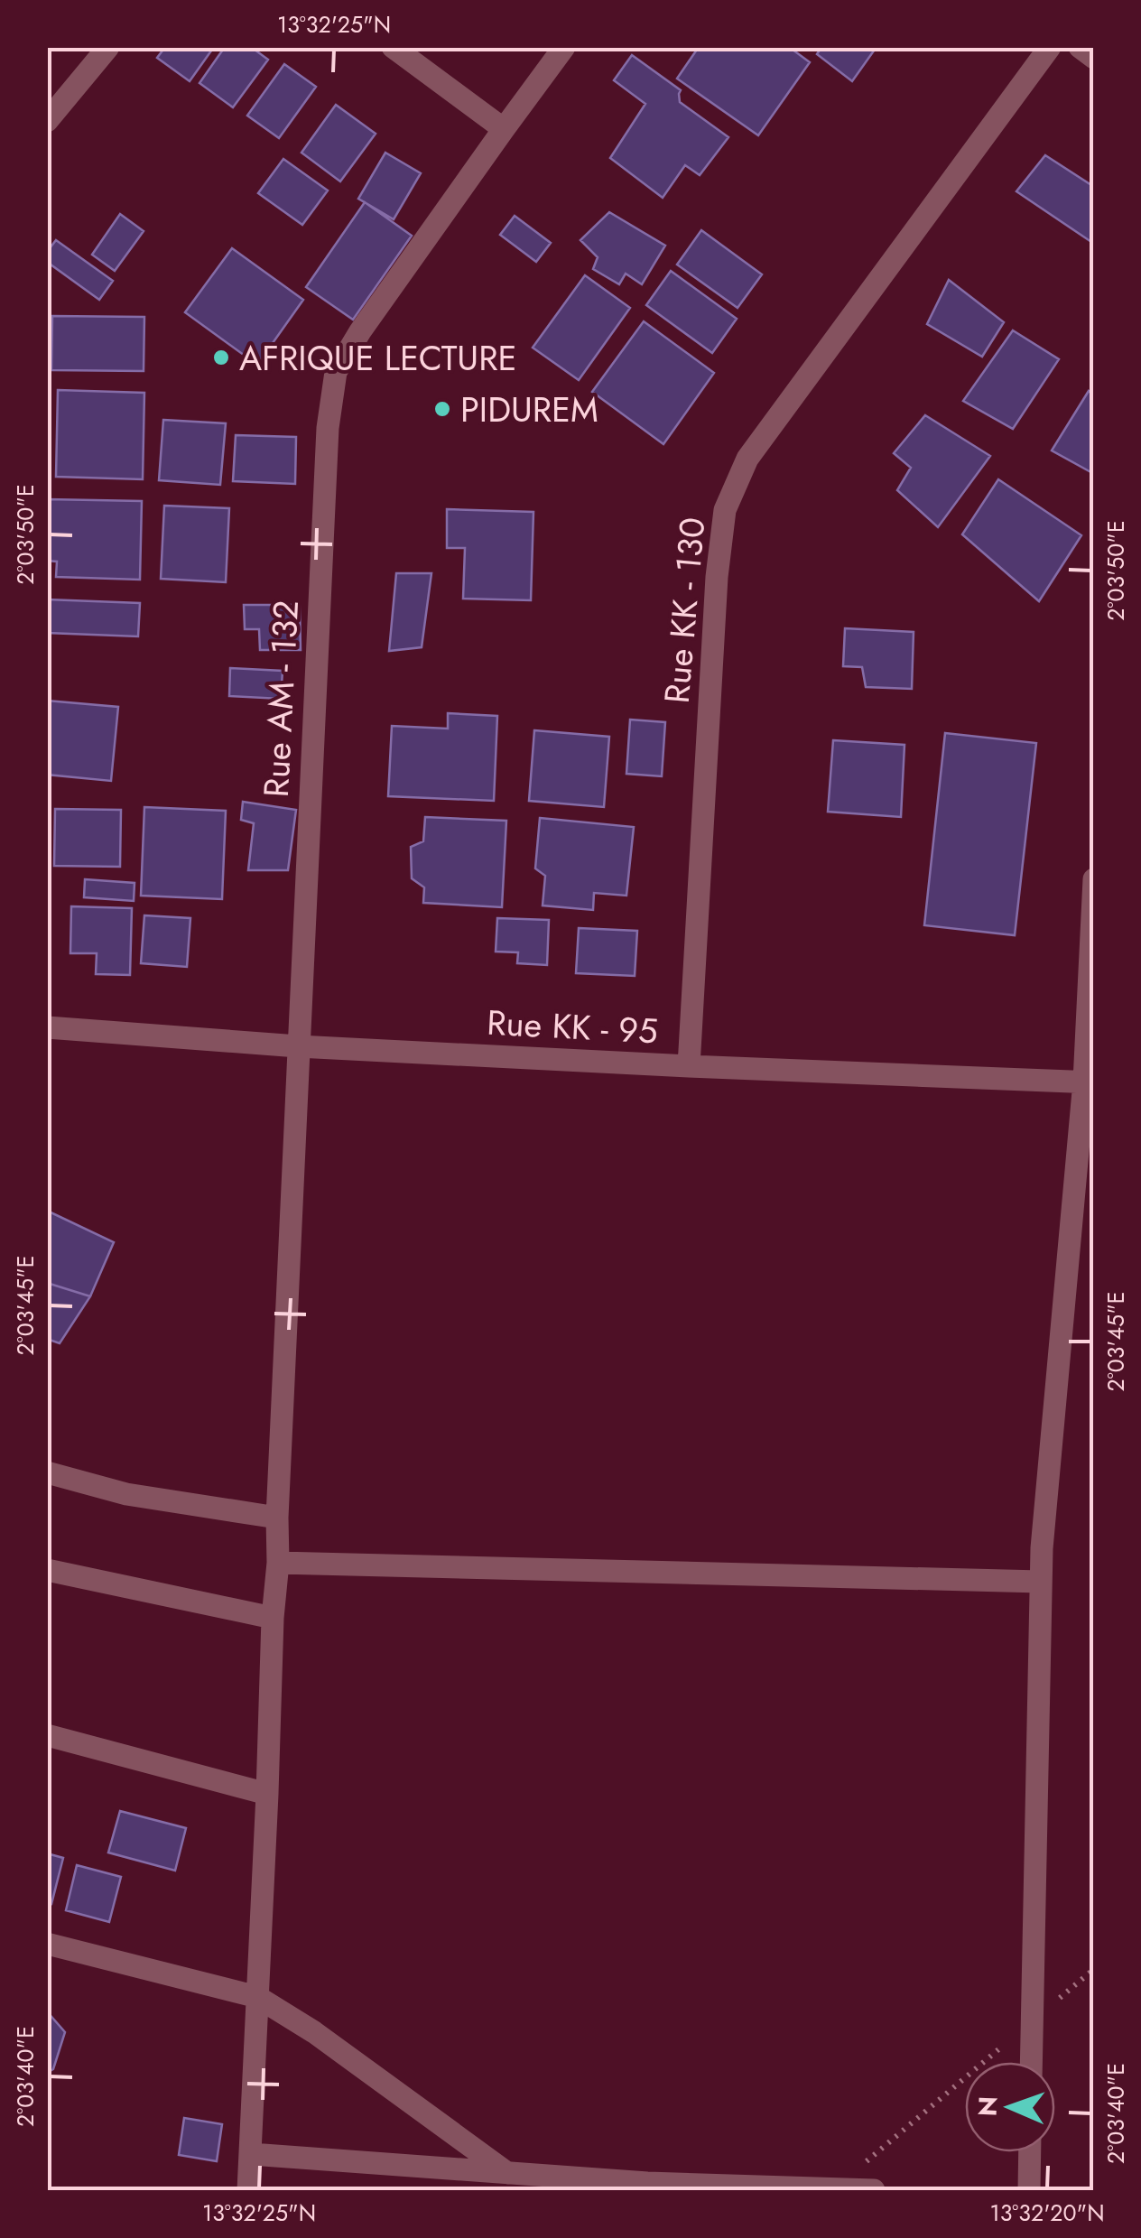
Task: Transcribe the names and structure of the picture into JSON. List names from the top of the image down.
{
  "streets": {
    "street": ["Rue KK - 130", "Rue AM - 132", "Rue KK - 95"]
  },
  "crossings": [
    ["Rue KK - 130", "Rue KK - 95"],
    ["Rue AM - 132", "Rue KK - 95"]
  ],
  "places": ["AFRIQUE LECTURE", "PIDUREM"],
  "north": "left",
  "coordinates": [
    "13°32'25\"N",
    "2°03'50\"E",
    "2°03'45\"E",
    "2°03'40\"E",
    "13°32'20\"N"
  ]
}
